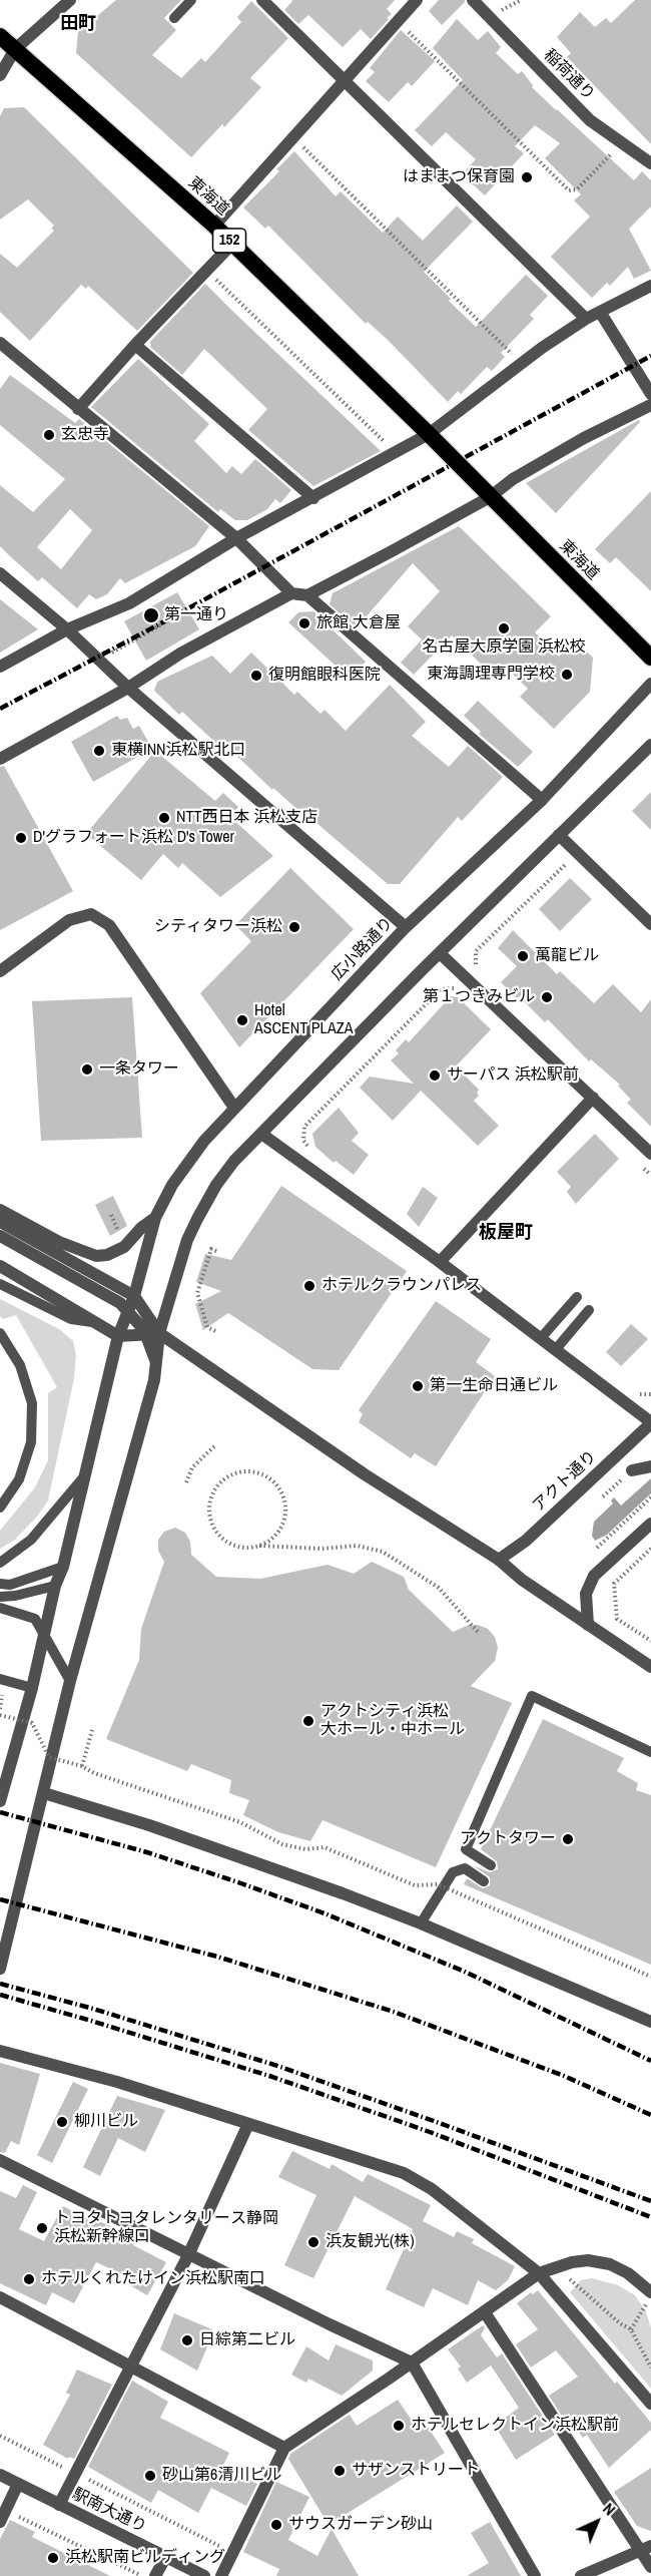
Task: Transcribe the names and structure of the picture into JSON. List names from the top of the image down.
{
  "streets": {
    "highway": ["東海道", "152"],
    "street": [
      "稲荷通り",
      "広小路通り",
      "アクト通り",
      "駅南大通り"
    ]
  },
  "crossings": [
    ["東海道", "152"]
  ],
  "districts": ["田町", "板屋町"],
  "places": [
    "はままつ保育園",
    "玄忠寺",
    "第一通り",
    "旅館 大倉屋",
    "名古屋大原学園 浜松校",
    "東海調理専門学校",
    "復明館眼科医院",
    "東横INN浜松駅北口",
    "NTT西日本 浜松支店",
    "D'グラフォート浜松 D's Tower",
    "シティタワー浜松",
    "萬龍ビル",
    "第１つきみビル",
    "Hotel ASCENT PLAZA",
    "一条タワー",
    "サーパス 浜松駅前",
    "ホテルクラウンパレス",
    "第一生命日通ビル",
    "アクトシティ浜松 大ホール・中ホール",
    "アクトタワー",
    "柳川ビル",
    "トヨタトヨタレンタリース静岡 浜松新幹線口",
    "浜友観光(株)",
    "ホテルくれたけイン浜松駅南口",
    "日綜第二ビル",
    "ホテルセレクトイン浜松駅前",
    "サザンストリート",
    "砂山第6清川ビル",
    "サウスガーデン砂山",
    "浜松駅南ビルディング"
  ],
  "north": "top right"
}
